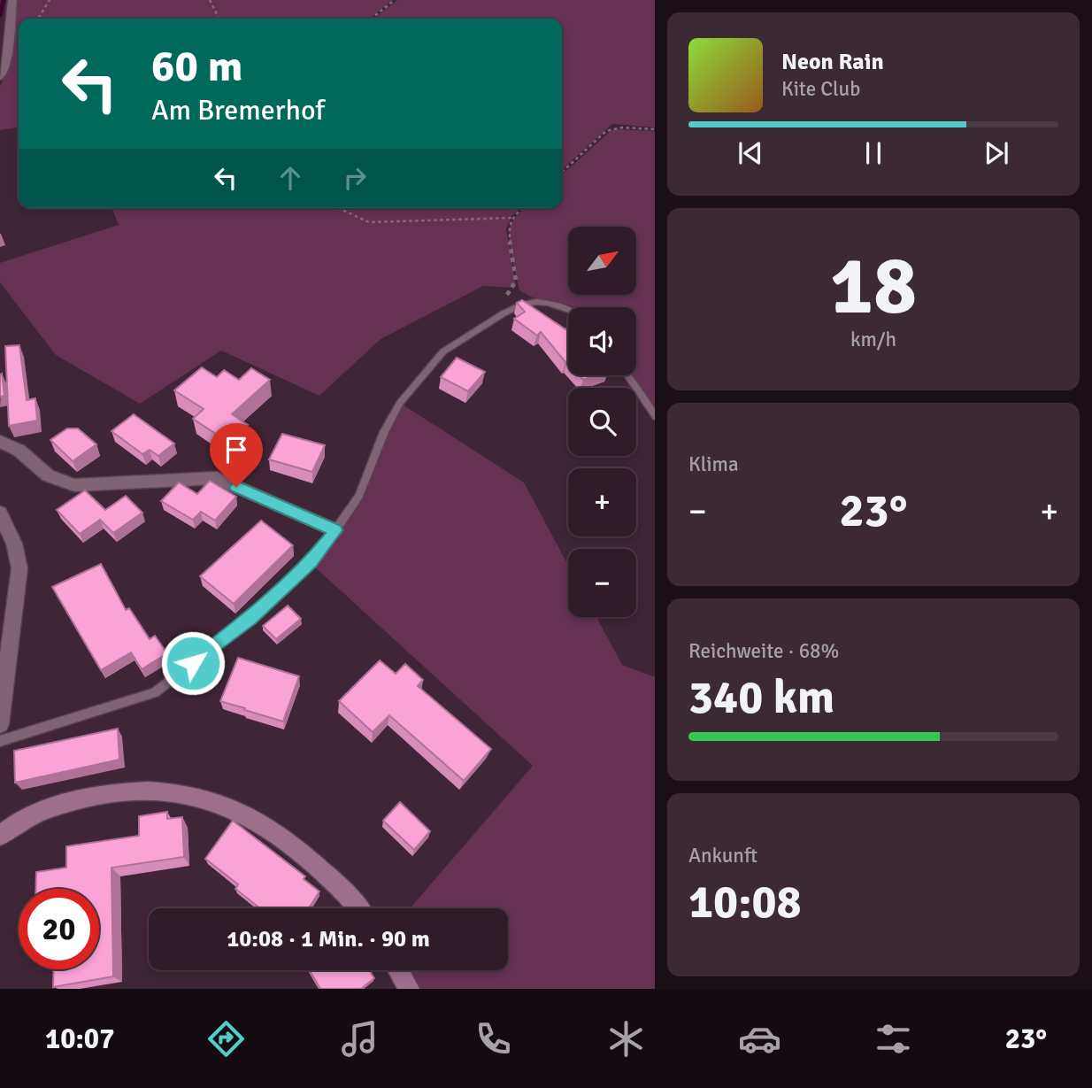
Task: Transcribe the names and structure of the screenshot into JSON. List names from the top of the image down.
{
  "north": "top right",
  "page": {
    "turn": ["60 m", "Am Bremerhof"],
    "song": ["Neon Rain", "Kite Club"],
    "tile": [
      ["18", "km/h"],
      "Klima",
      ["Reichweite · 68%", "340 km"],
      ["Ankunft", "10:08"]
    ],
    "map_buttons": ["+", "−"],
    "heat": ["−", "23°", "+"],
    "limit": "20",
    "trip": "10:08 · 1 Min. · 90 m",
    "tabs": ["10:07", "23°"]
  }
}
